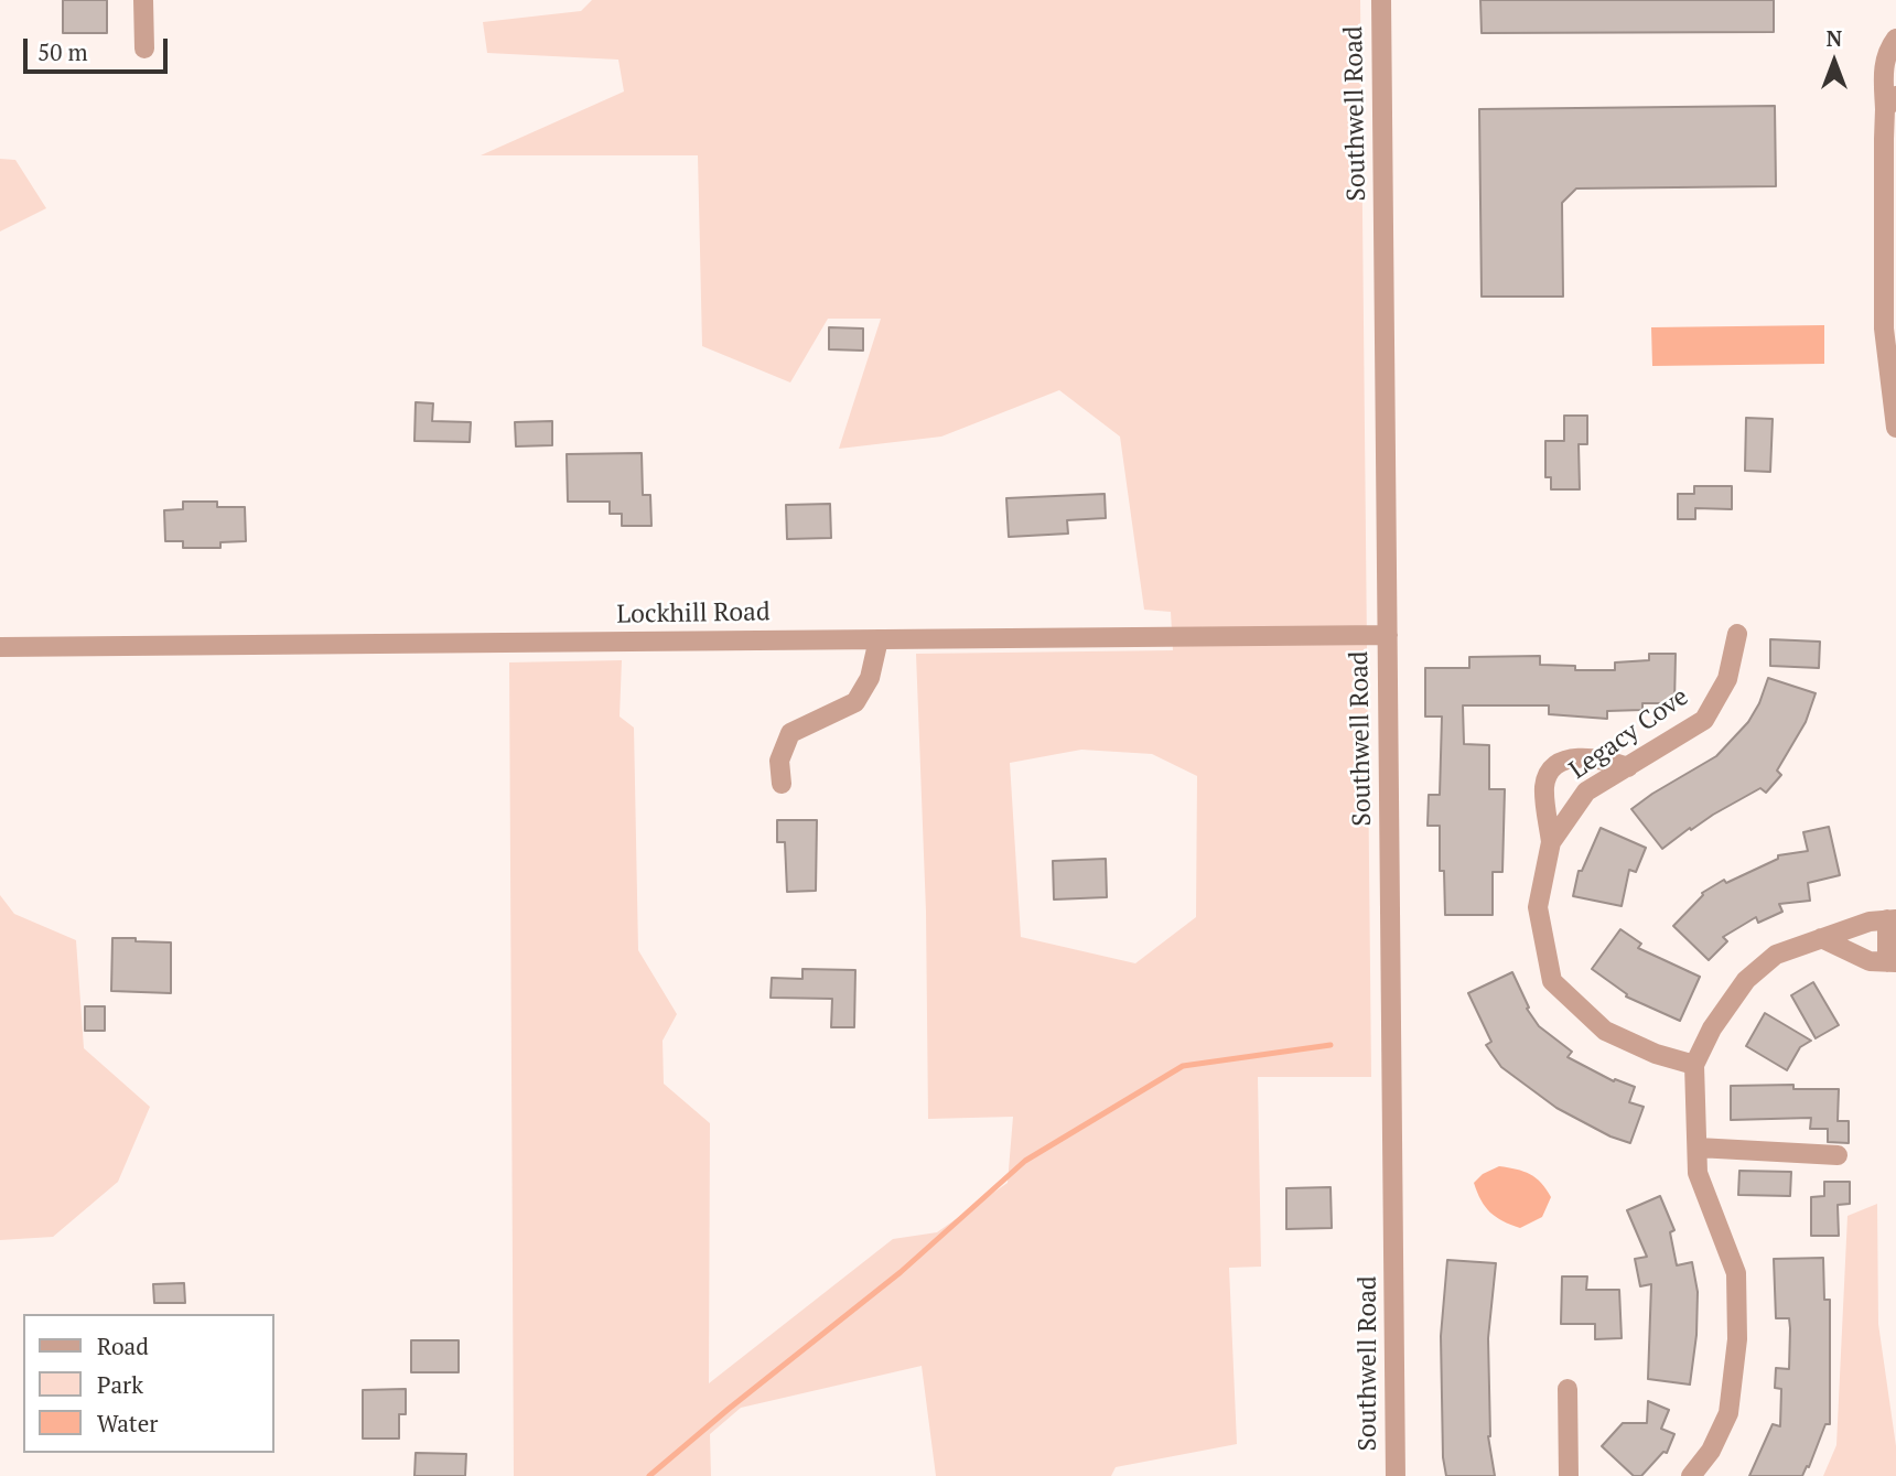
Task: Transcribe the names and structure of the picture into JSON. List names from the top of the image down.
{
  "streets": {
    "street": ["Southwell Road", "Lockhill Road", "Legacy Cove"]
  },
  "crossings": [
    ["Southwell Road", "Lockhill Road"]
  ],
  "legend": ["Road", "Park", "Water"],
  "scale_bar": "50 m",
  "north": "top"
}
